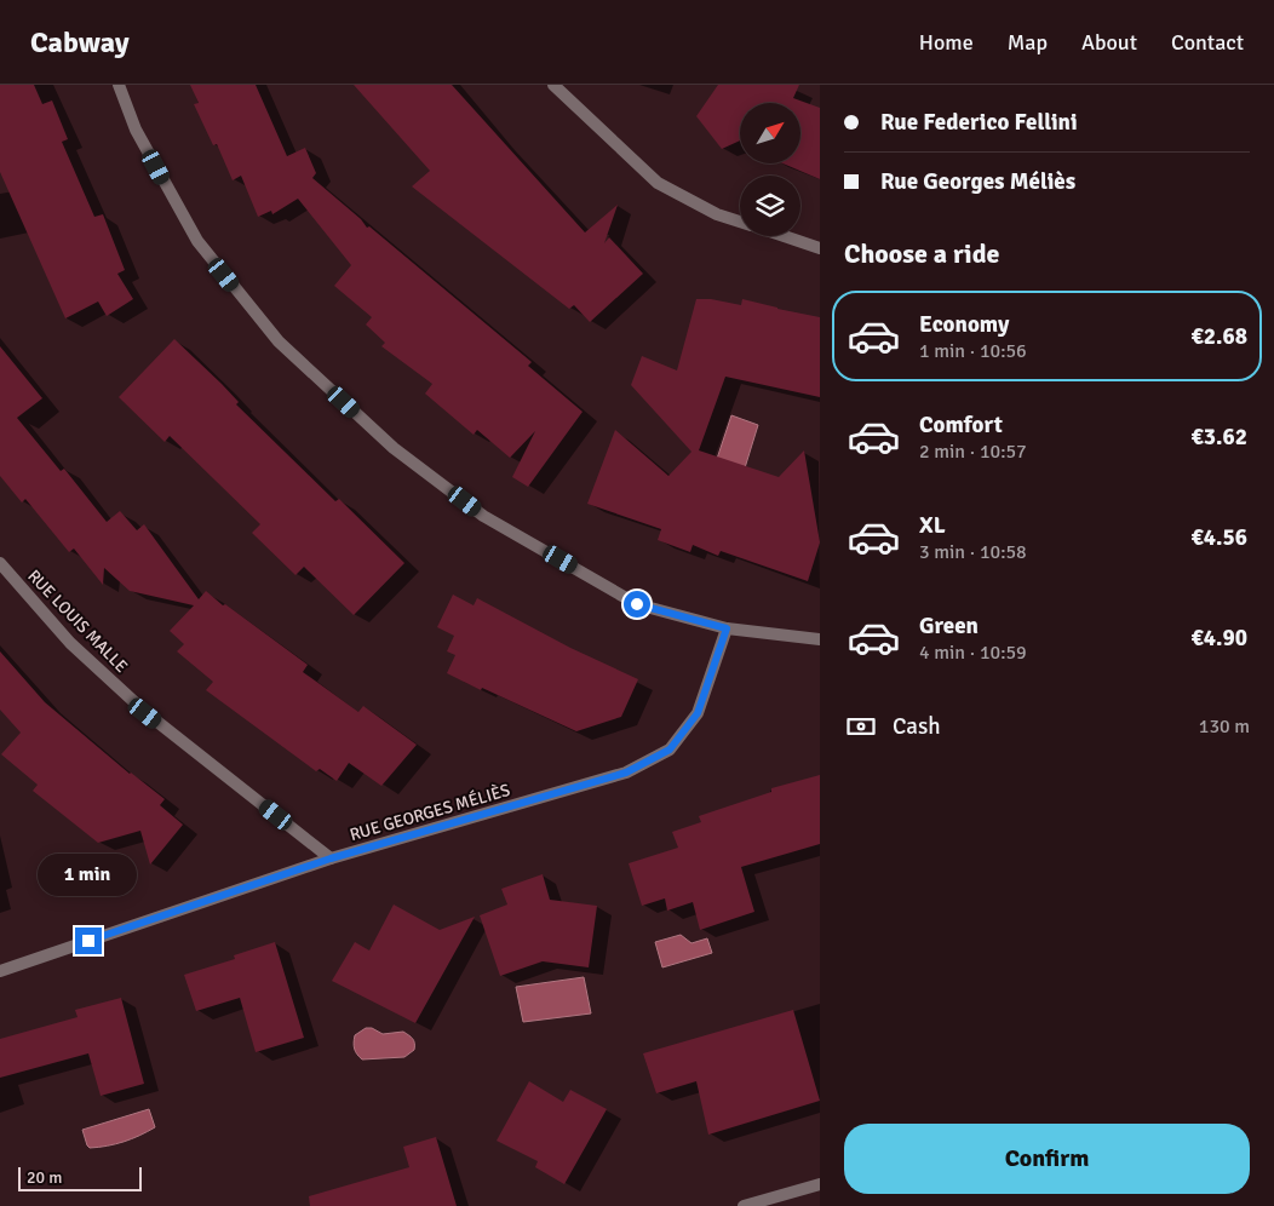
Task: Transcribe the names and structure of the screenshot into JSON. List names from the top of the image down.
{
  "streets": {
    "street": ["RUE LOUIS MALLE", "RUE GEORGES MÉLIÈS"]
  },
  "crossings": [
    ["RUE LOUIS MALLE", "RUE GEORGES MÉLIÈS"]
  ],
  "scale_bar": "20 m",
  "north": "top right",
  "page": {
    "header": "Cabway",
    "nav": [
      "Home",
      "Map",
      "About",
      "Contact"
    ],
    "banner": ["Rue Federico Fellini", "Rue Georges Méliès"],
    "heading": "Choose a ride",
    "list": [
      {
        "name": "Economy",
        "note": "1 min · 10:56",
        "value": "€2.68"
      },
      {
        "name": "Comfort",
        "note": "2 min · 10:57",
        "value": "€3.62"
      },
      {
        "name": "XL",
        "note": "3 min · 10:58",
        "value": "€4.56"
      },
      {
        "name": "Green",
        "note": "4 min · 10:59",
        "value": "€4.90"
      }
    ],
    "pay": ["Cash", "130 m"],
    "bubble": "1 min",
    "buttons": "Confirm",
    "scale": "20 m"
  }
}
